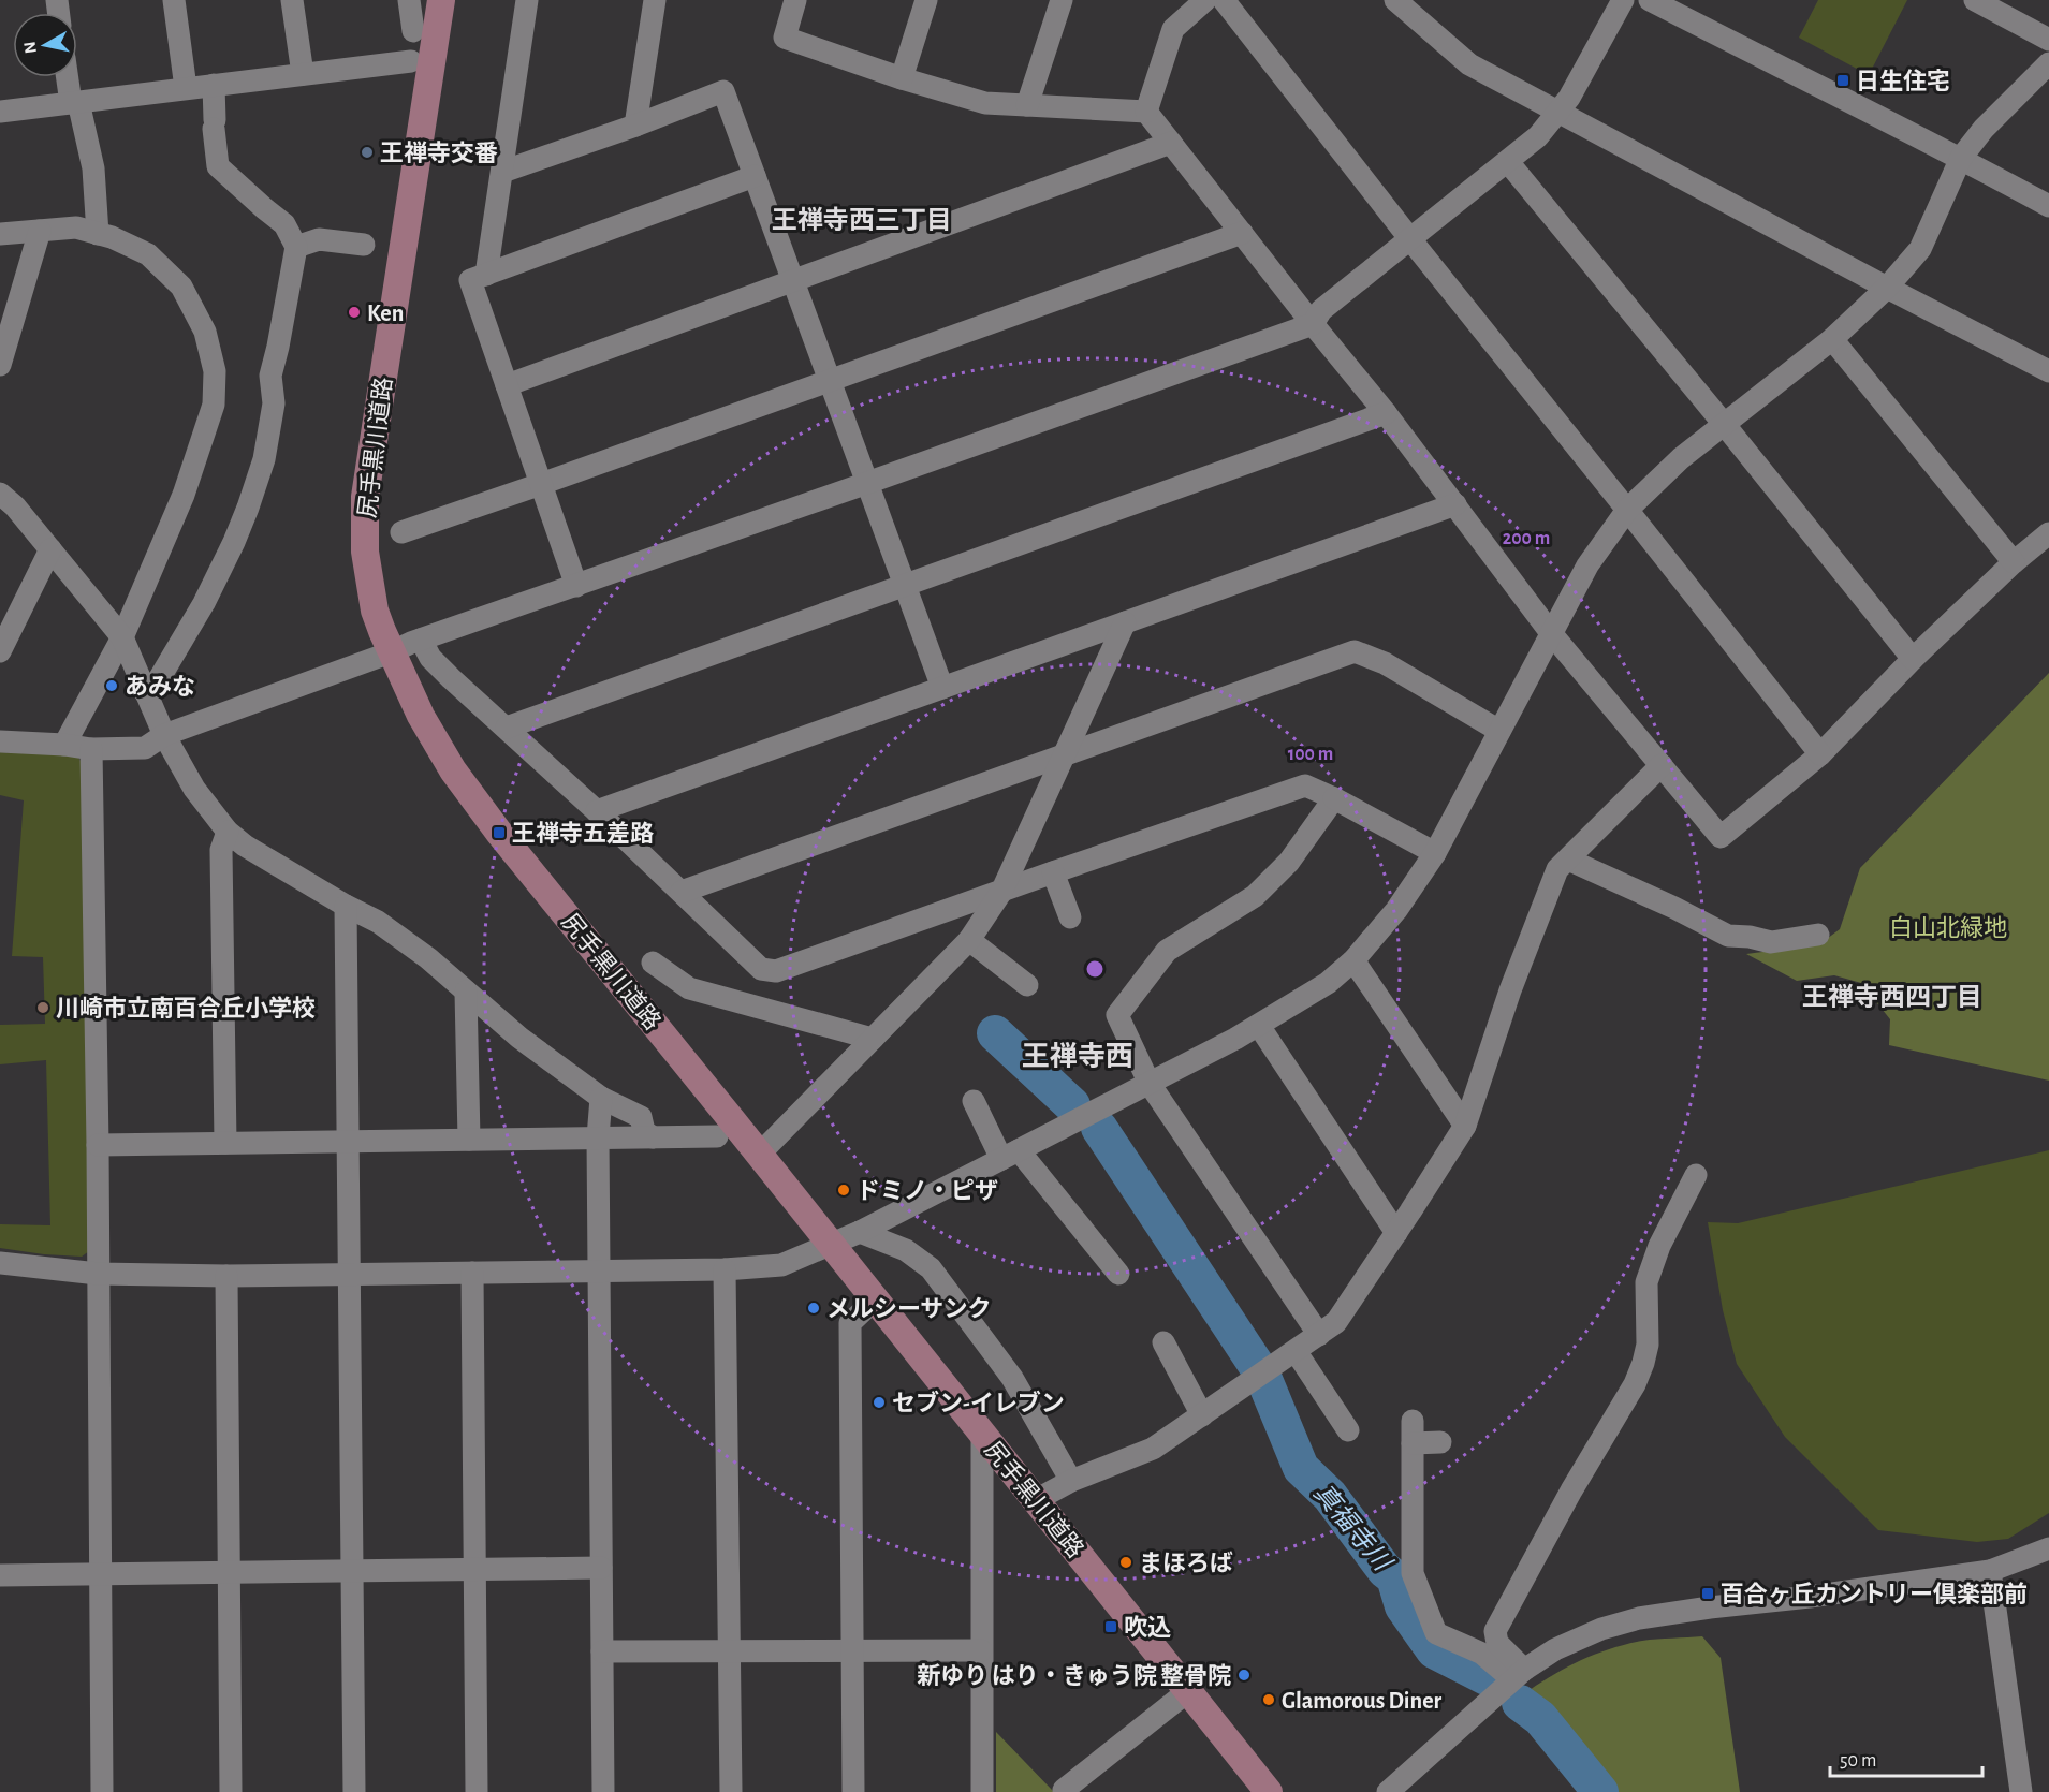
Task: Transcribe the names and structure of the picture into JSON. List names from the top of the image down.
{
  "streets": {
    "main road": ["尻手黒川道路"]
  },
  "districts": ["王禅寺西三丁目", "王禅寺西四丁目", "王禅寺西"],
  "water": ["真福寺川"],
  "parks": ["白山北緑地"],
  "places": {
    "transit": [
      "日生住宅",
      "王禅寺五差路",
      "百合ヶ丘カントリー倶楽部前",
      "吹込"
    ],
    "other": [
      "王禅寺交番",
      "Ken",
      "あみな",
      "川崎市立南百合丘小学校",
      "ドミノ・ピザ",
      "メルシーサンク",
      "セブン-イレブン",
      "まほろば",
      "新ゆり はり・きゅう院 整骨院",
      "Glamorous Diner"
    ]
  },
  "scale_bar": "50 m",
  "north": "left",
  "rings": ["200 m", "100 m"]
}
